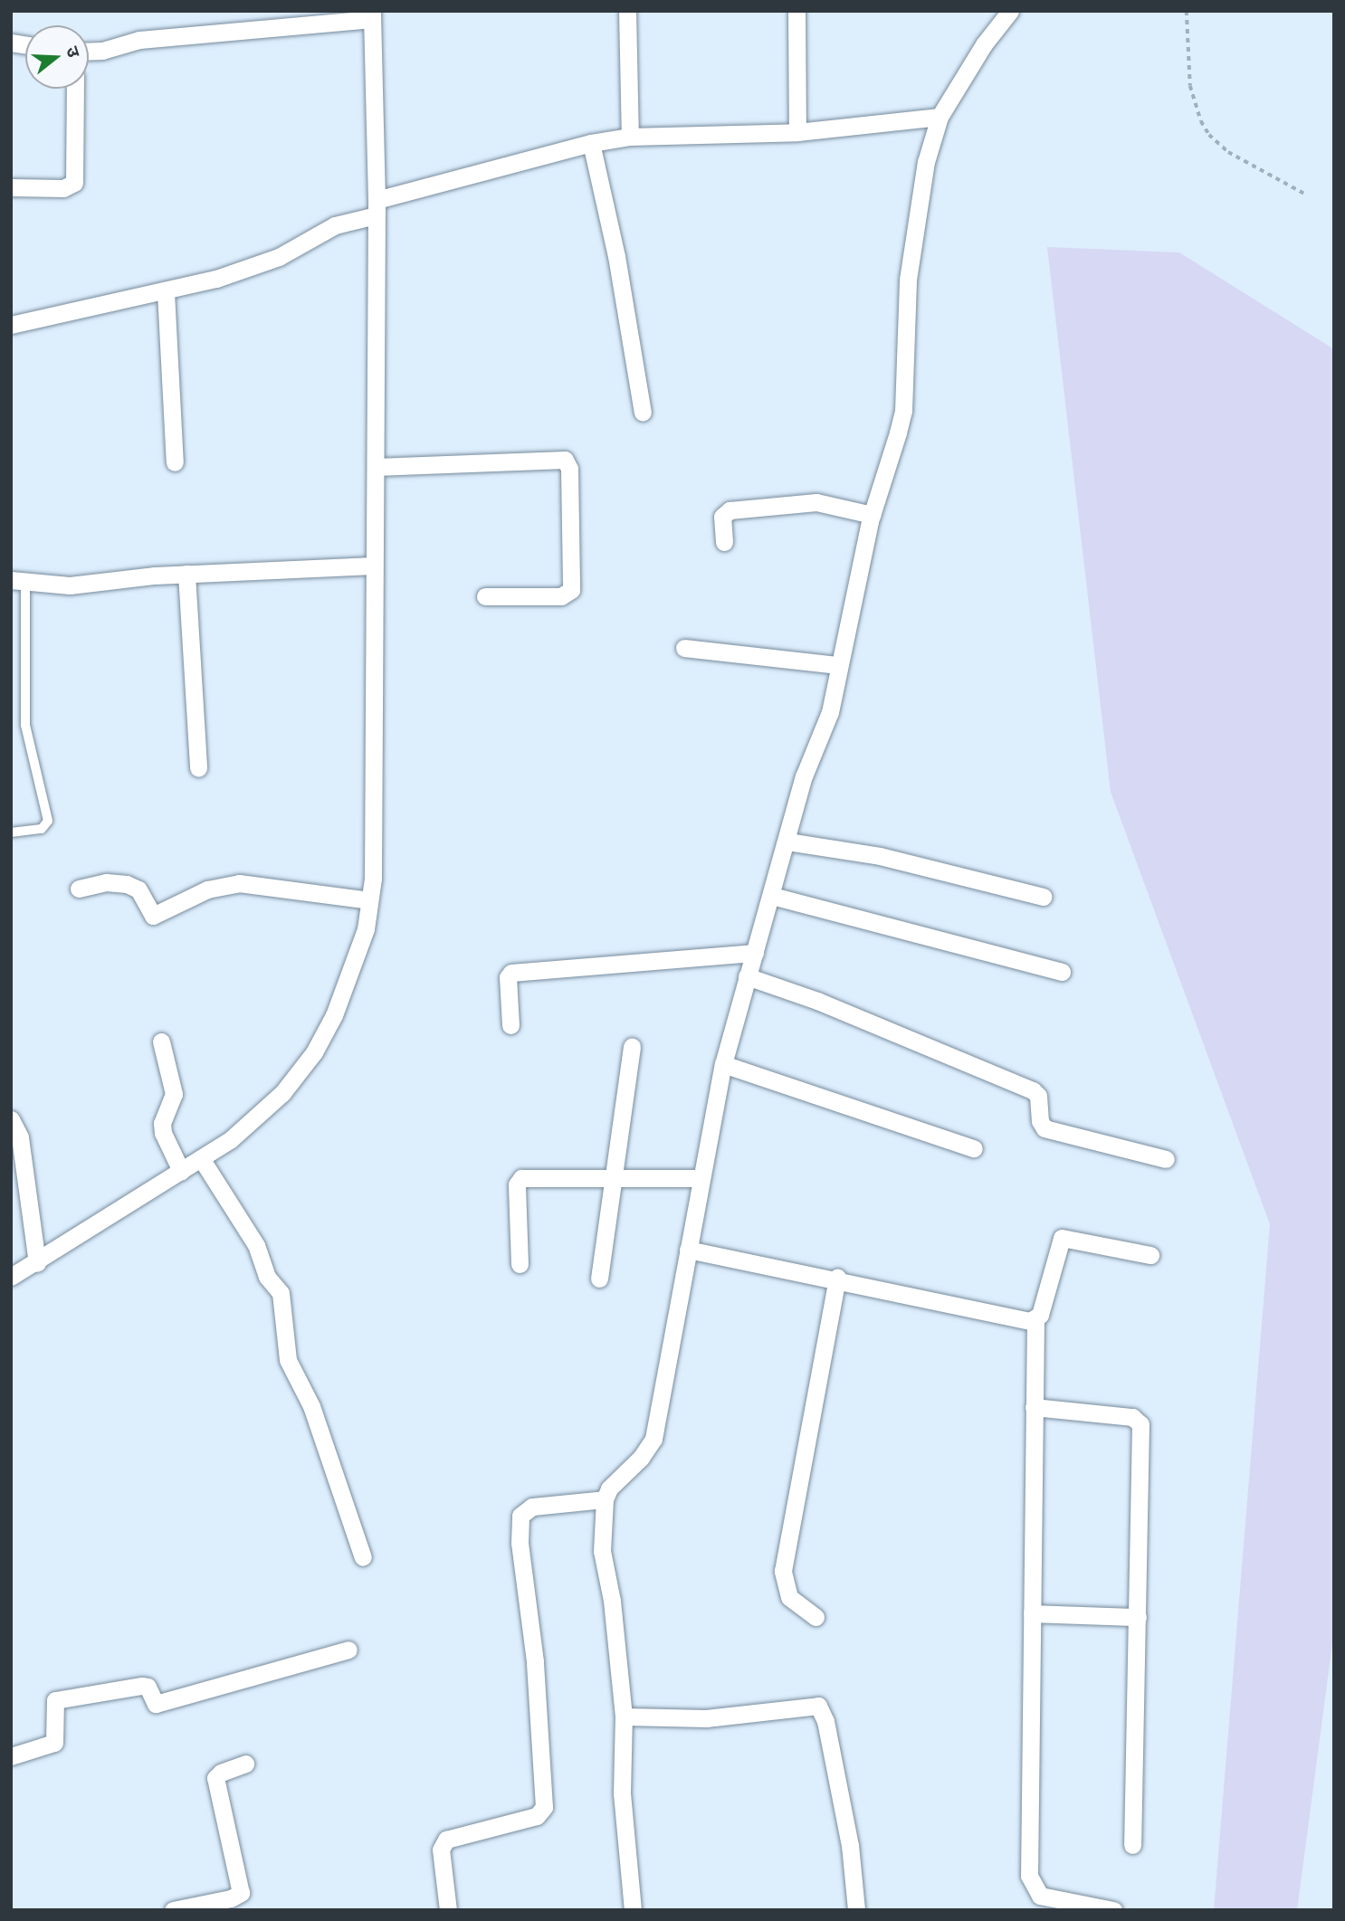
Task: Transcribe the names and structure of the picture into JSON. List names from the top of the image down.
{
  "north": "right"
}
